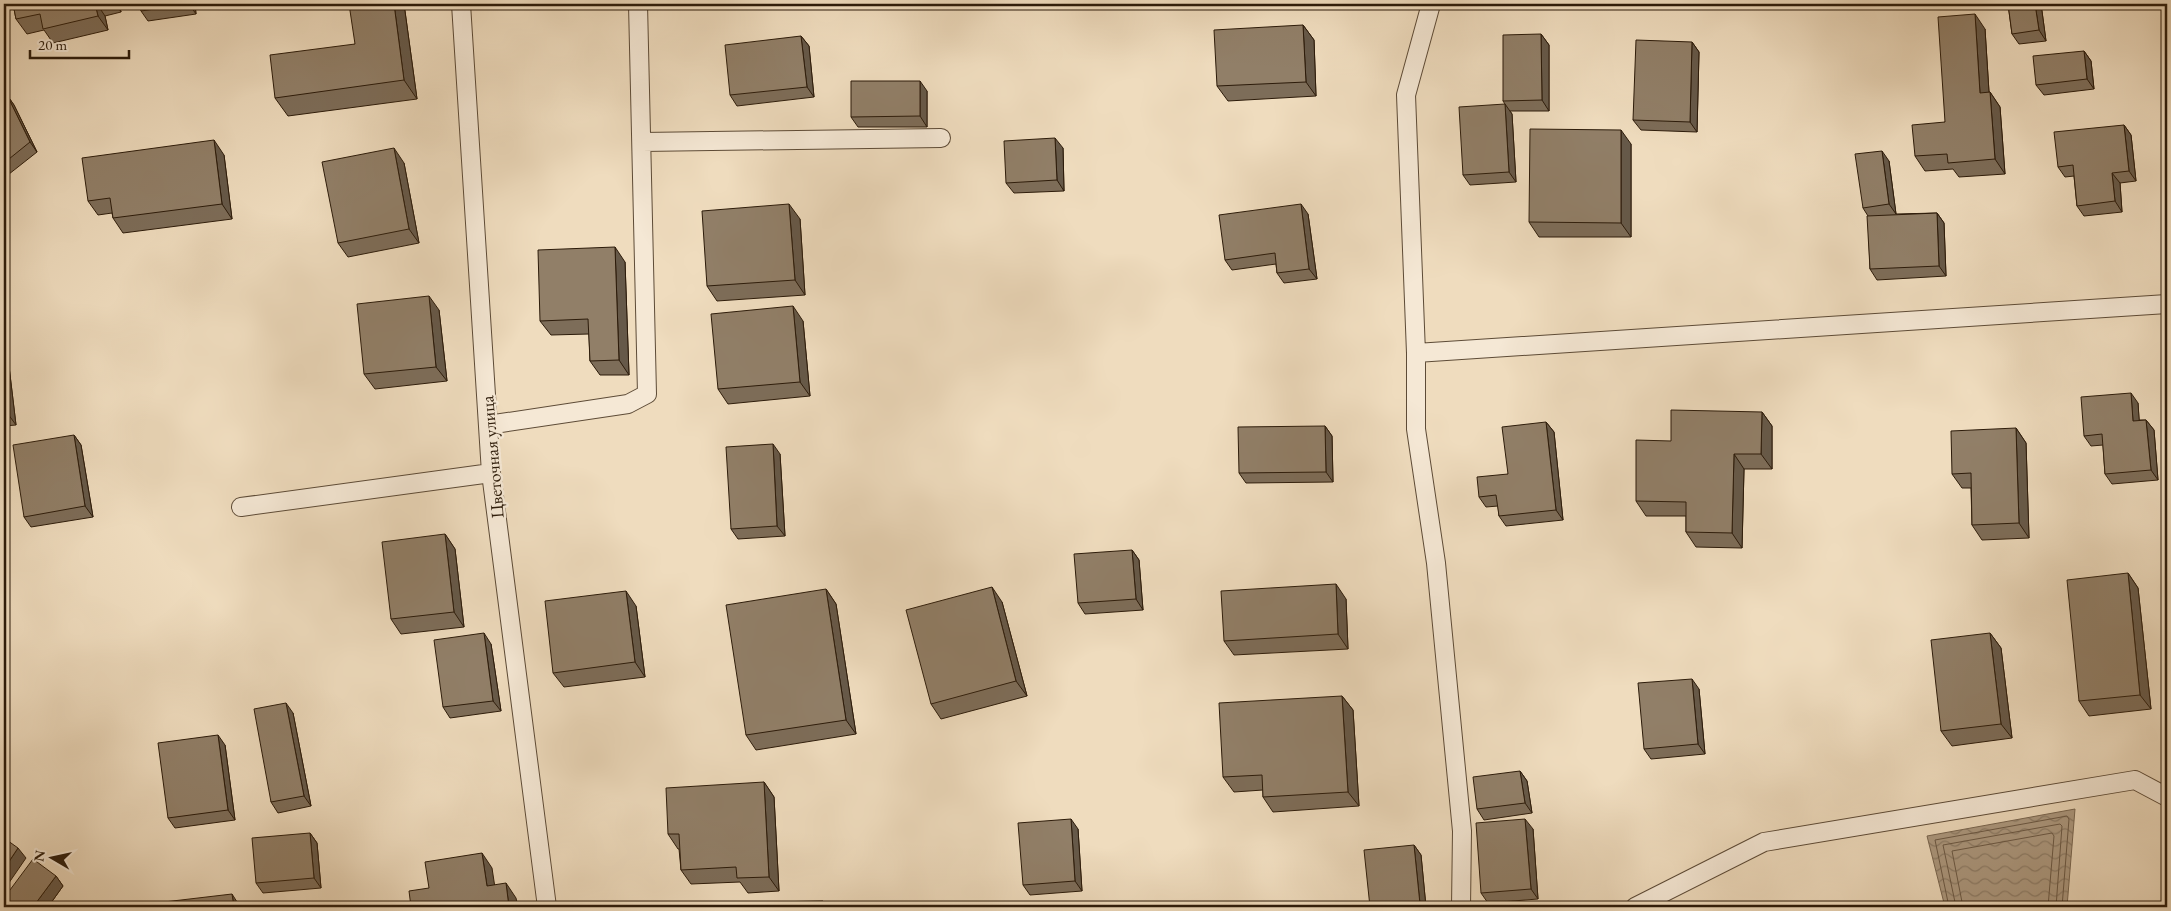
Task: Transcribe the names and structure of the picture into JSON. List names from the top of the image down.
{
  "streets": {
    "lane": ["Цветочная улица"]
  },
  "scale_bar": "20 m",
  "north": "left"
}
